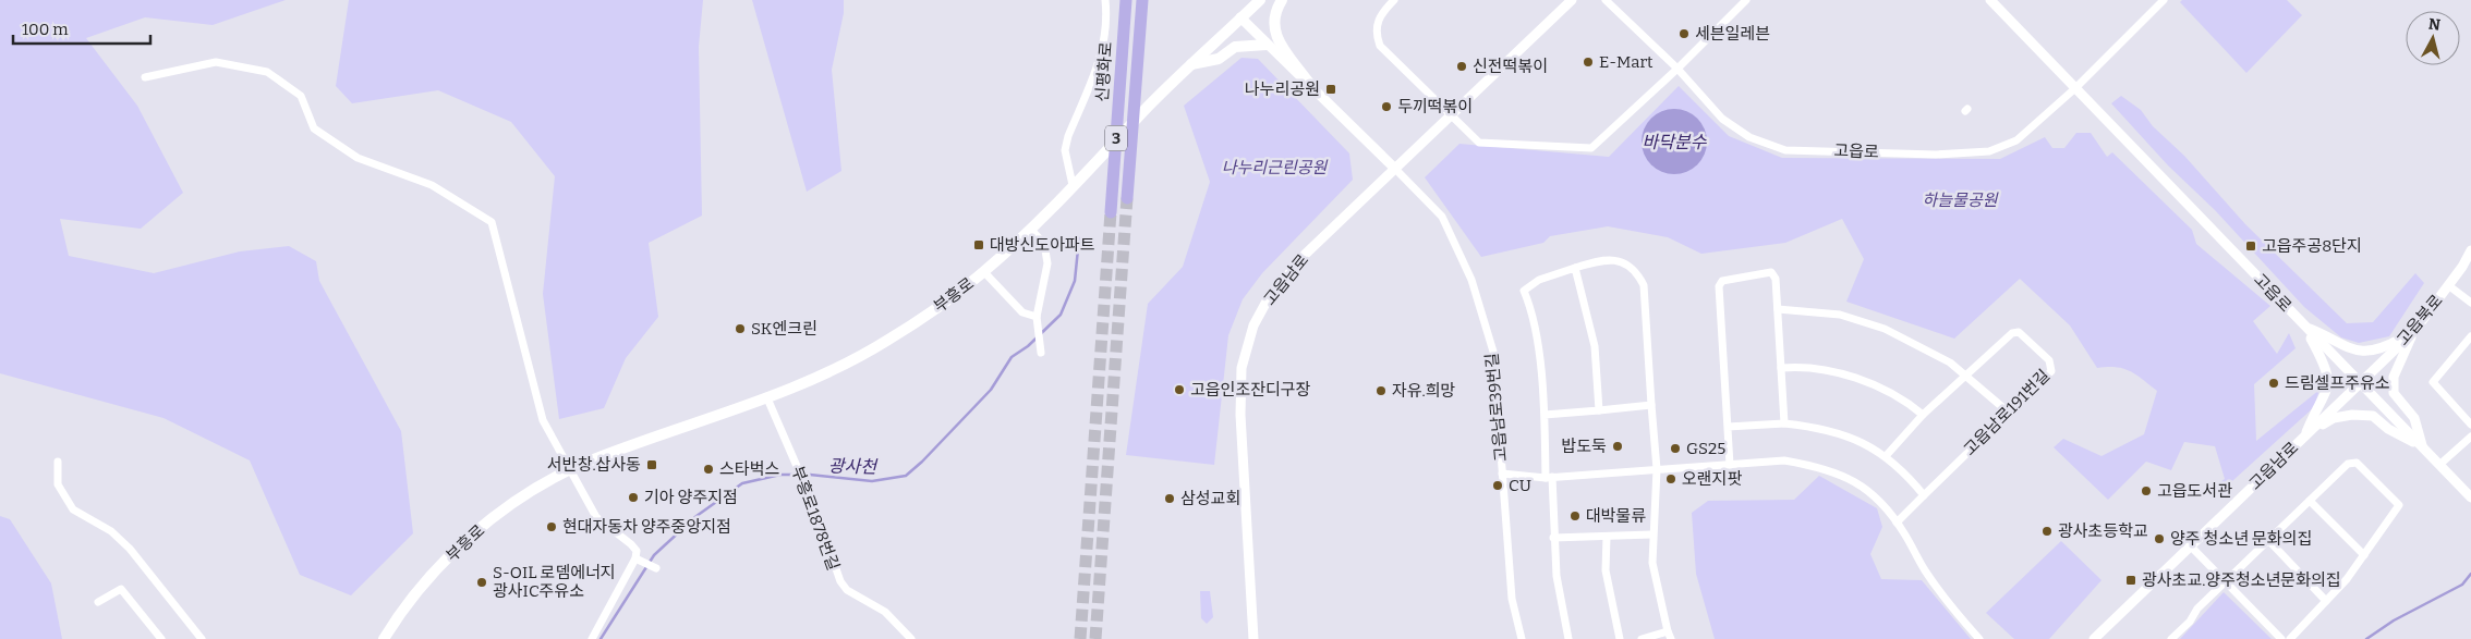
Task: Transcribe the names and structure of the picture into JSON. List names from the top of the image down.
{
  "streets": {
    "highway": ["신평화로", "3"],
    "main road": ["부흥로"],
    "street": [
      "고읍로",
      "고읍남로",
      "고읍북로",
      "고읍남로39번길",
      "고읍남로191번길",
      "부흥로1878번길"
    ]
  },
  "crossings": [
    ["고읍로", "고읍남로"],
    ["고읍로", "고읍북로"],
    ["고읍남로", "고읍북로"],
    ["고읍남로", "고읍남로39번길"],
    ["부흥로", "부흥로1878번길"]
  ],
  "water": ["바닥분수", "광사천"],
  "parks": ["나누리근린공원", "하늘물공원"],
  "places": {
    "other": [
      "세븐일레븐",
      "E-Mart",
      "신전떡볶이",
      "두끼떡볶이",
      "SK엔크린",
      "드림셀프주유소",
      "고읍인조잔디구장",
      "자유.희망",
      "밥도둑",
      "GS25",
      "스타벅스",
      "오랜지팟",
      "CU",
      "고읍도서관",
      "기아 양주지점",
      "삼성교회",
      "대박물류",
      "현대자동차 양주중앙지점",
      "광사초등학교",
      "양주 청소년 문화의집",
      "S-OIL 로뎀에너지 광사IC주유소"
    ],
    "transit": [
      "나누리공원",
      "대방신도아파트",
      "고읍주공8단지",
      "서반창.삽사동",
      "광사초교.양주청소년문화의집"
    ]
  },
  "scale_bar": "100 m",
  "north": "top"
}
